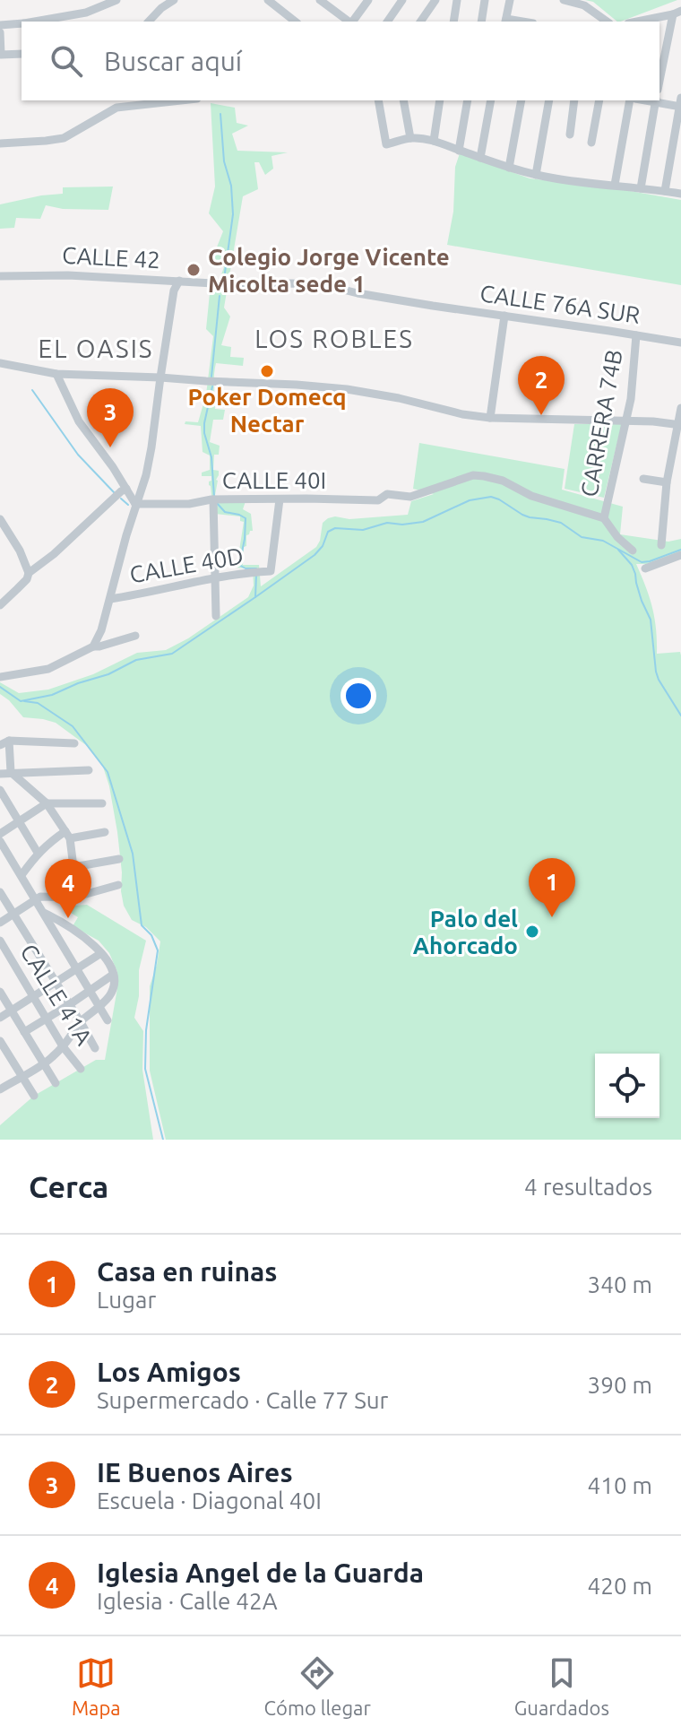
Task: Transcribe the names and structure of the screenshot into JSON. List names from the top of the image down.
{
  "streets": {
    "street": [
      "CALLE 42",
      "CALLE 76A SUR",
      "CARRERA 74B",
      "CALLE 40I",
      "CALLE 40D",
      "CALLE 41A"
    ]
  },
  "crossings": [
    ["CALLE 42", "CALLE 76A SUR"],
    ["CALLE 76A SUR", "CARRERA 74B"],
    ["CARRERA 74B", "CALLE 40I"],
    ["CALLE 40I", "CALLE 40D"]
  ],
  "districts": ["LOS ROBLES", "EL OASIS"],
  "places": ["Colegio Jorge Vicente Micolta sede 1", "Poker Domecq Nectar", "Palo del Ahorcado"],
  "page": {
    "search": "Buscar aquí",
    "pins": [
      "2",
      "3",
      "1",
      "4"
    ],
    "heading": ["Cerca", "4 resultados"],
    "list": [
      {
        "mark": "1",
        "name": "Casa en ruinas",
        "note": "Lugar",
        "value": "340 m"
      },
      {
        "mark": "2",
        "name": "Los Amigos",
        "note": "Supermercado · Calle 77 Sur",
        "value": "390 m"
      },
      {
        "mark": "3",
        "name": "IE Buenos Aires",
        "note": "Escuela · Diagonal 40I",
        "value": "410 m"
      },
      {
        "mark": "4",
        "name": "Iglesia Angel de la Guarda",
        "note": "Iglesia · Calle 42A",
        "value": "420 m"
      }
    ],
    "nav": ["Mapa", "Cómo llegar", "Guardados"]
  }
}
